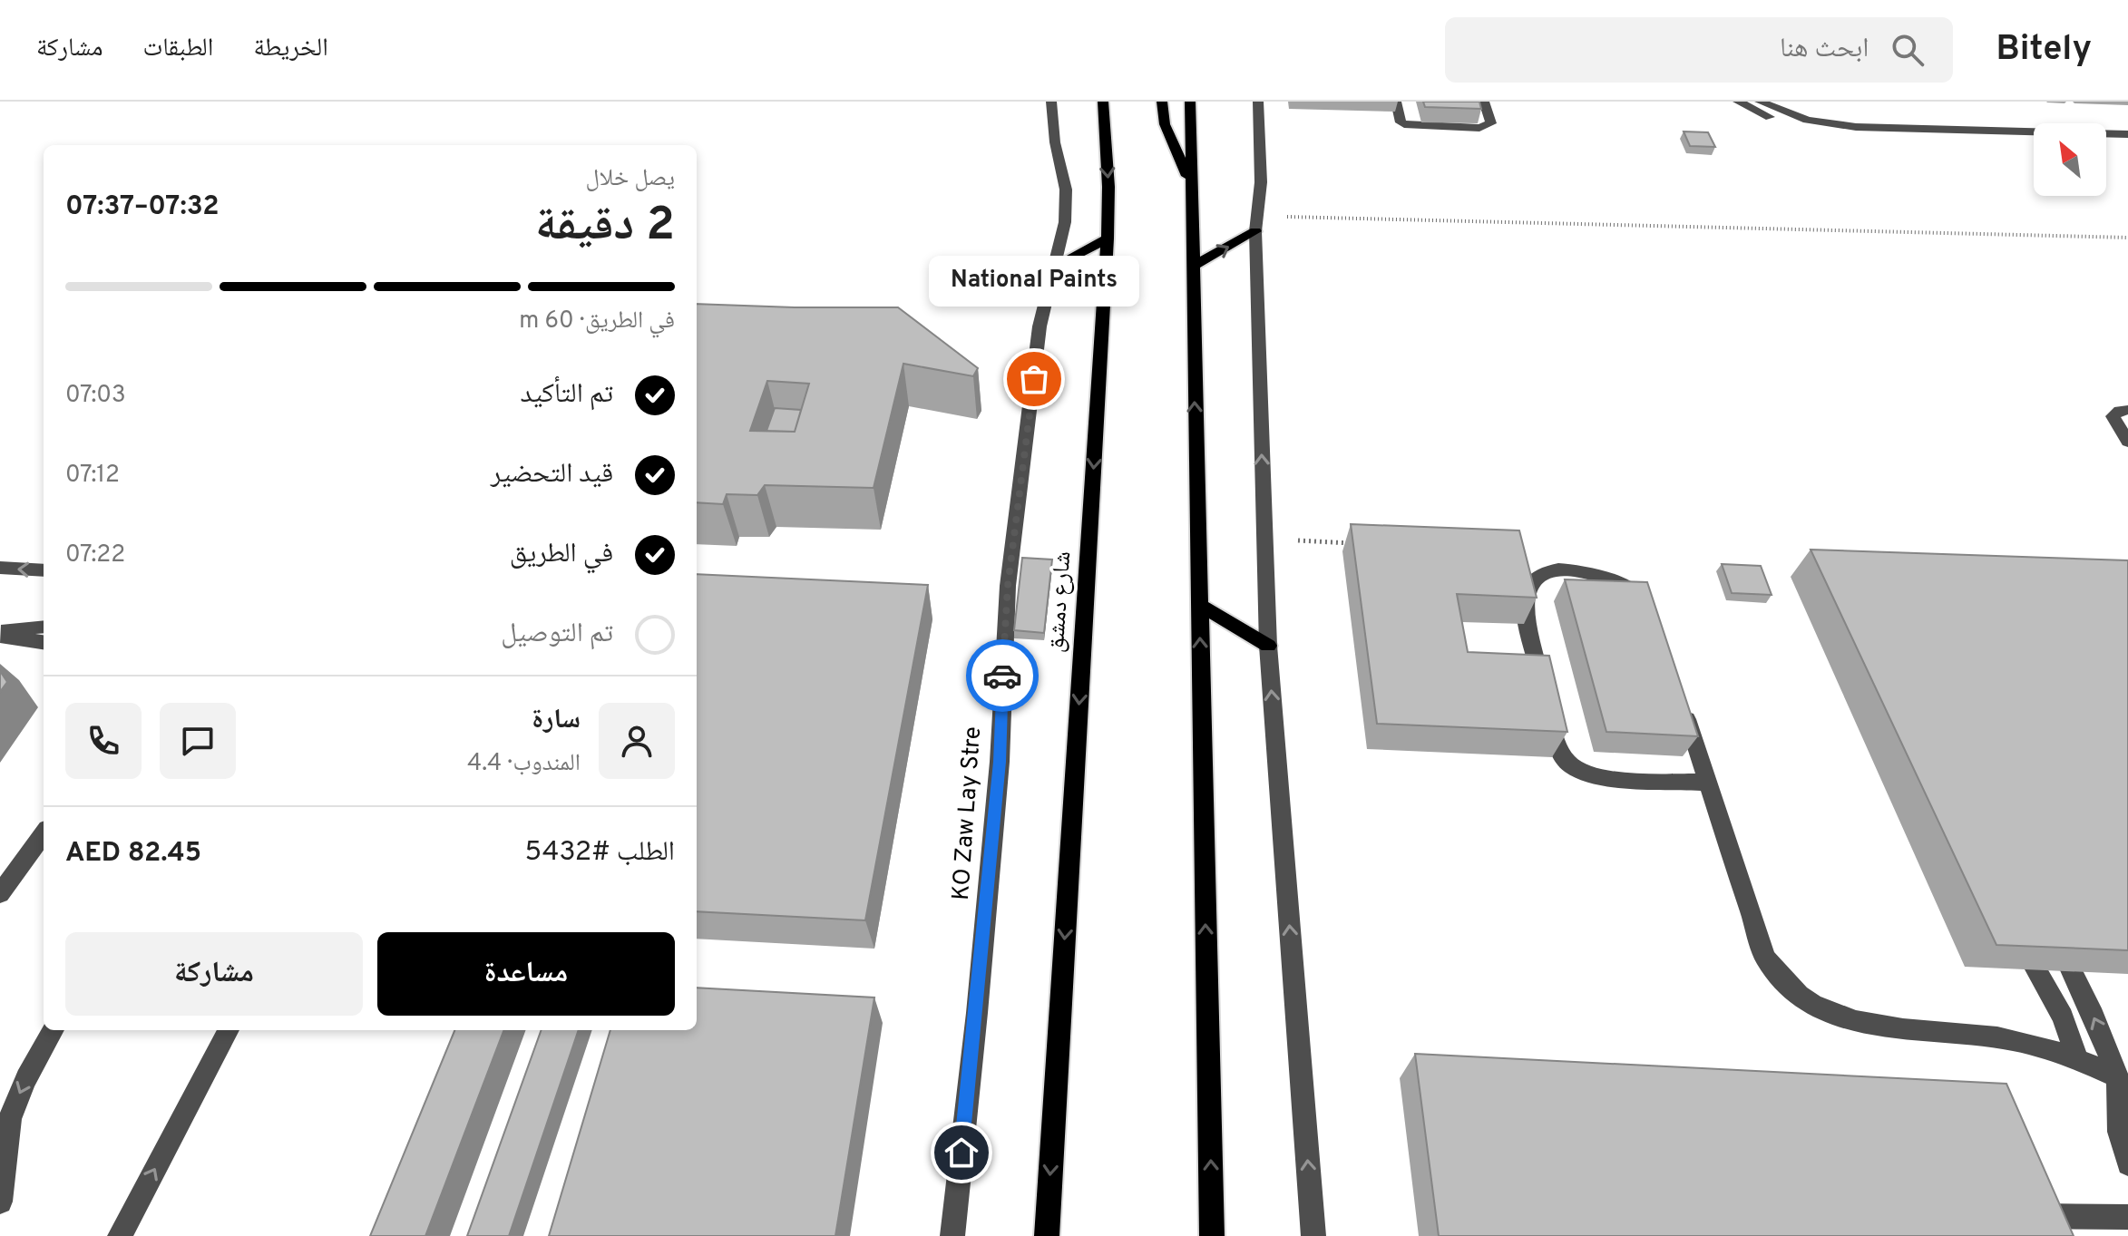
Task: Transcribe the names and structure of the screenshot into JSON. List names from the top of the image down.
{
  "streets": {
    "main road": ["شارع دمشق"],
    "street": ["KO Zaw Lay Stre"]
  },
  "places": ["National Paints"],
  "north": "top left",
  "page": {
    "header": "Bitely",
    "search": "ابحث هنا",
    "nav": ["الخريطة", "الطبقات", "مشاركة"],
    "heading": ["2 دقيقة", "يصل خلال", "07:32–07:37"],
    "panel": [
      "سارة",
      "المندوب · 4.4",
      "الطلب #5432",
      "AED 82.45"
    ],
    "bubble": "National Paints",
    "bar": "في الطريق · 60 m",
    "list": [
      ["تم التأكيد", "07:03"],
      ["قيد التحضير", "07:12"],
      ["في الطريق", "07:22"],
      "تم التوصيل"
    ],
    "buttons": ["مساعدة", "مشاركة"]
  }
}
